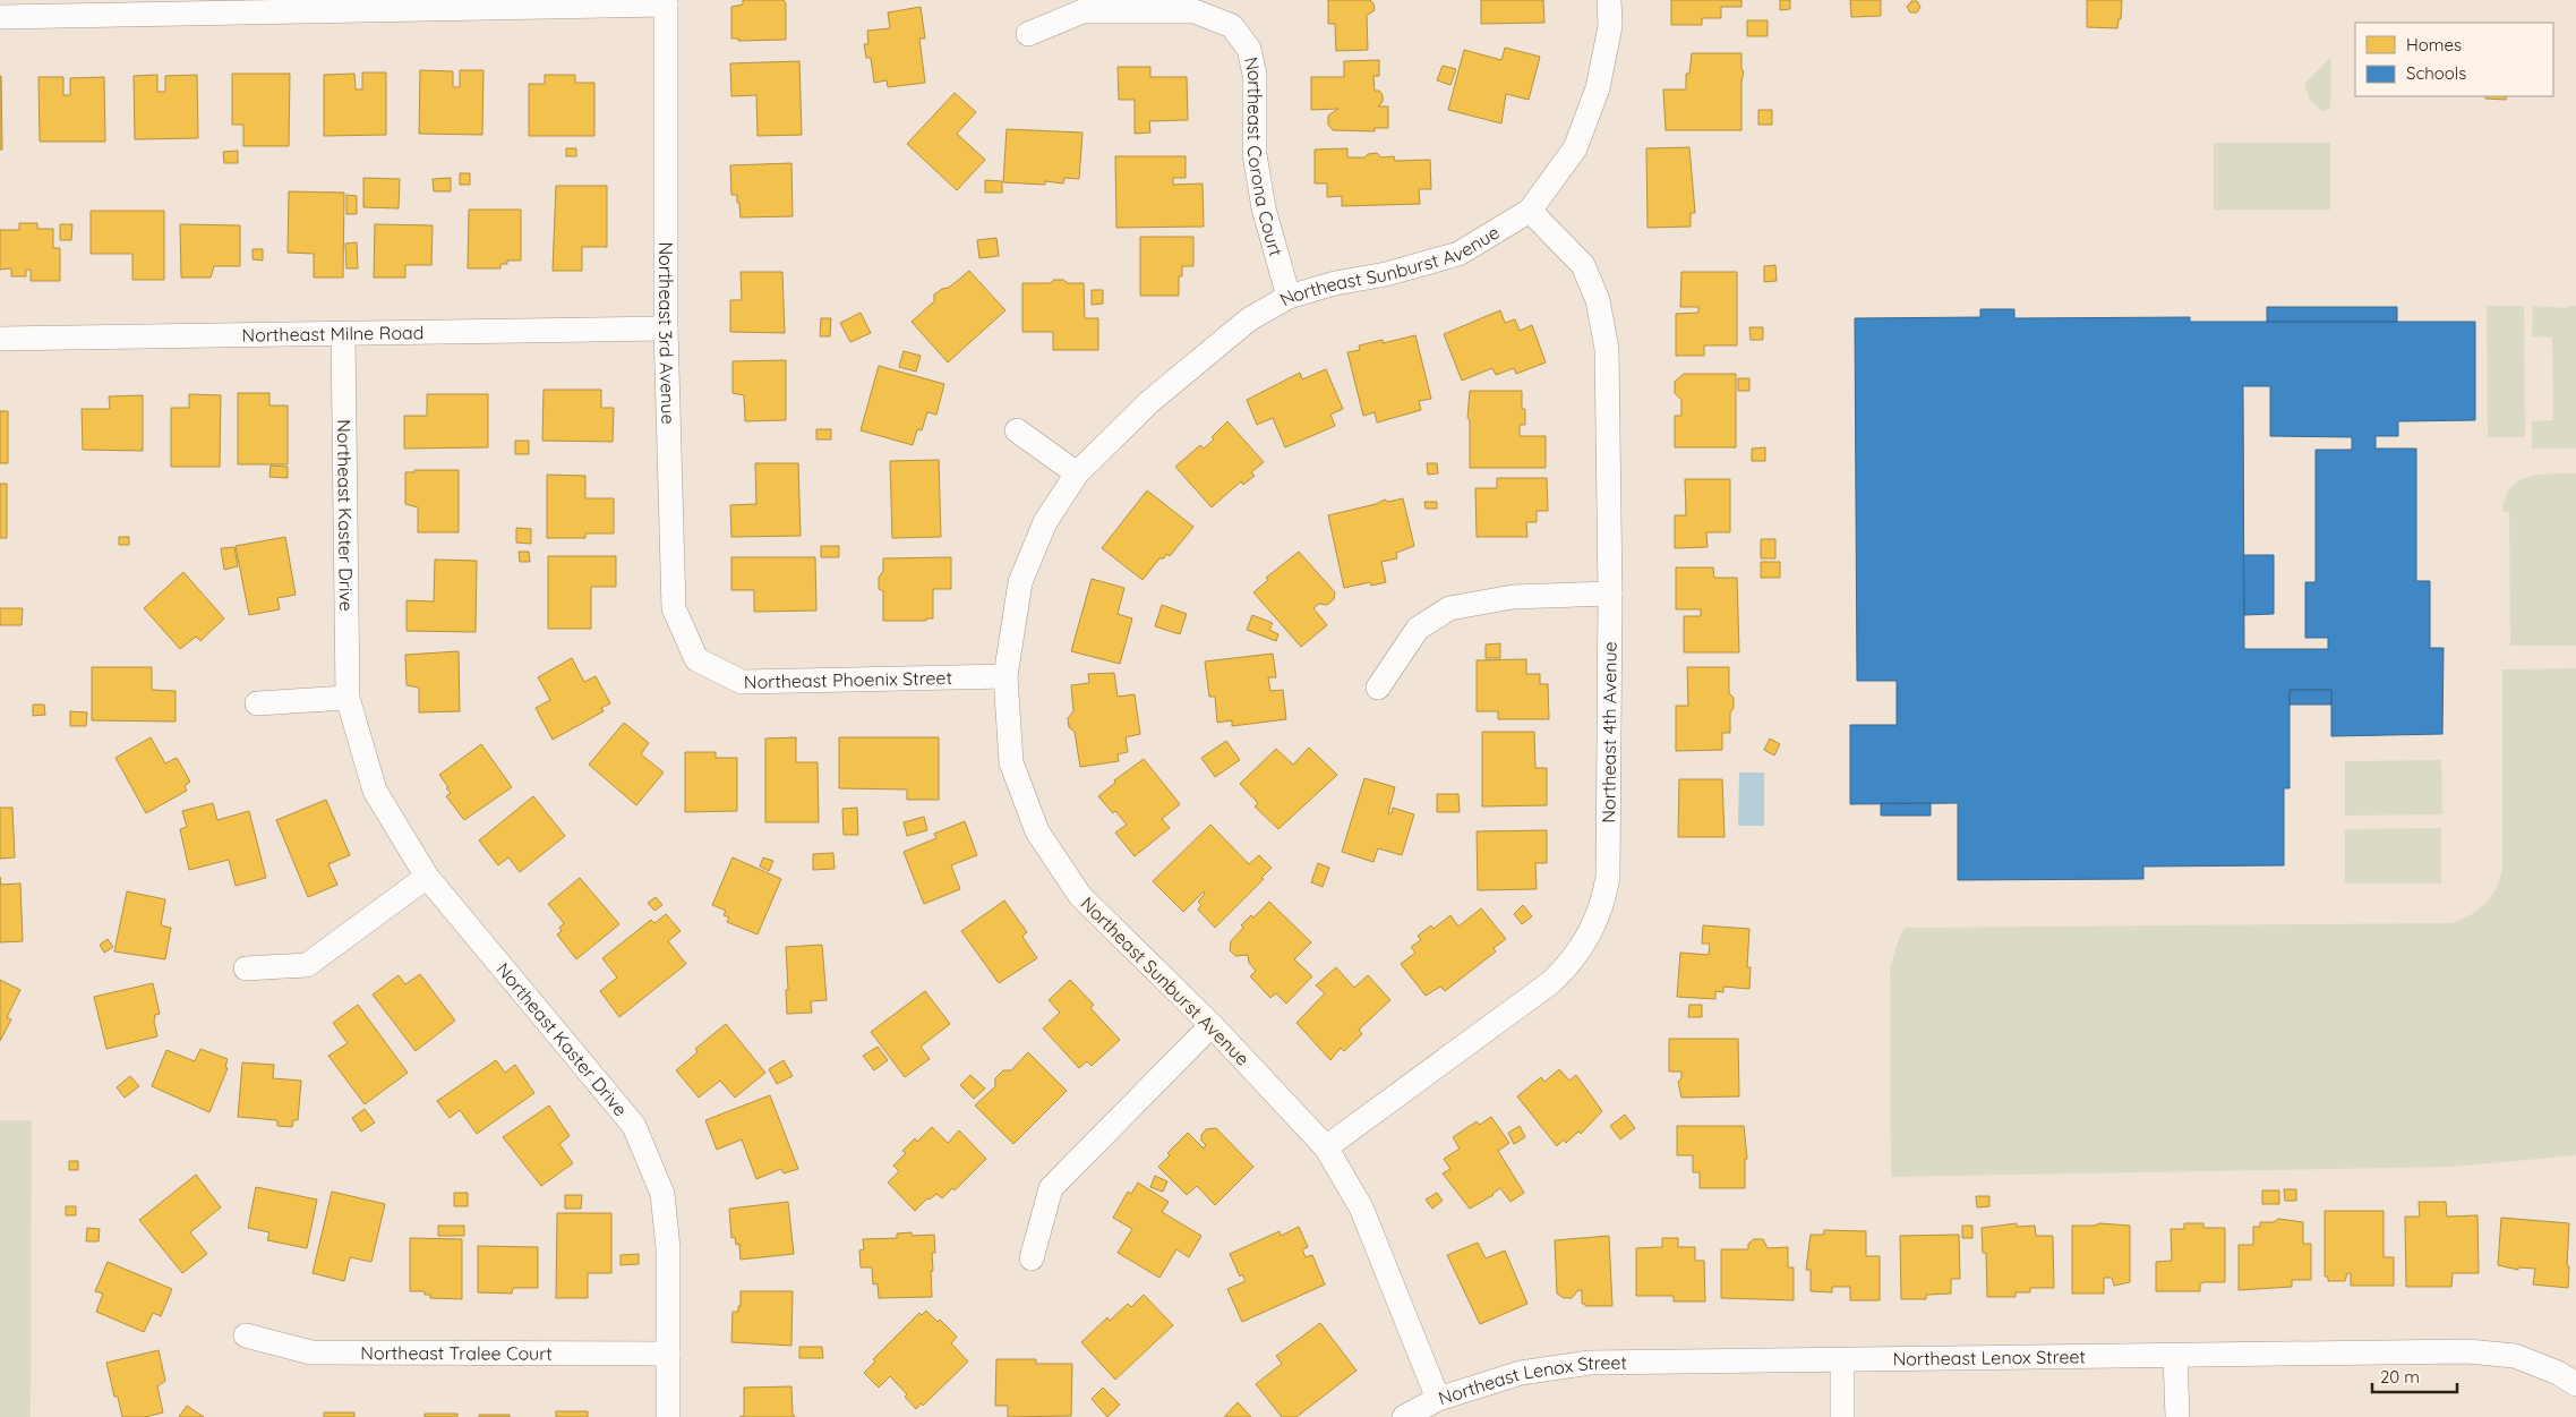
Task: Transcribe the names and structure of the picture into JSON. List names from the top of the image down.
{
  "streets": {
    "street": [
      "Northeast Corona Court",
      "Northeast Sunburst Avenue",
      "Northeast 3rd Avenue",
      "Northeast Milne Road",
      "Northeast Kaster Drive",
      "Northeast Phoenix Street",
      "Northeast 4th Avenue",
      "Northeast Tralee Court",
      "Northeast Lenox Street"
    ]
  },
  "crossings": [
    ["Northeast Corona Court", "Northeast Sunburst Avenue"],
    ["Northeast Sunburst Avenue", "Northeast Phoenix Street"],
    ["Northeast Sunburst Avenue", "Northeast 4th Avenue"],
    ["Northeast Sunburst Avenue", "Northeast Lenox Street"],
    ["Northeast 3rd Avenue", "Northeast Milne Road"],
    ["Northeast 3rd Avenue", "Northeast Phoenix Street"],
    ["Northeast Milne Road", "Northeast Kaster Drive"],
    ["Northeast Kaster Drive", "Northeast Tralee Court"]
  ],
  "legend": ["Homes", "Schools"],
  "scale_bar": "20 m"
}
